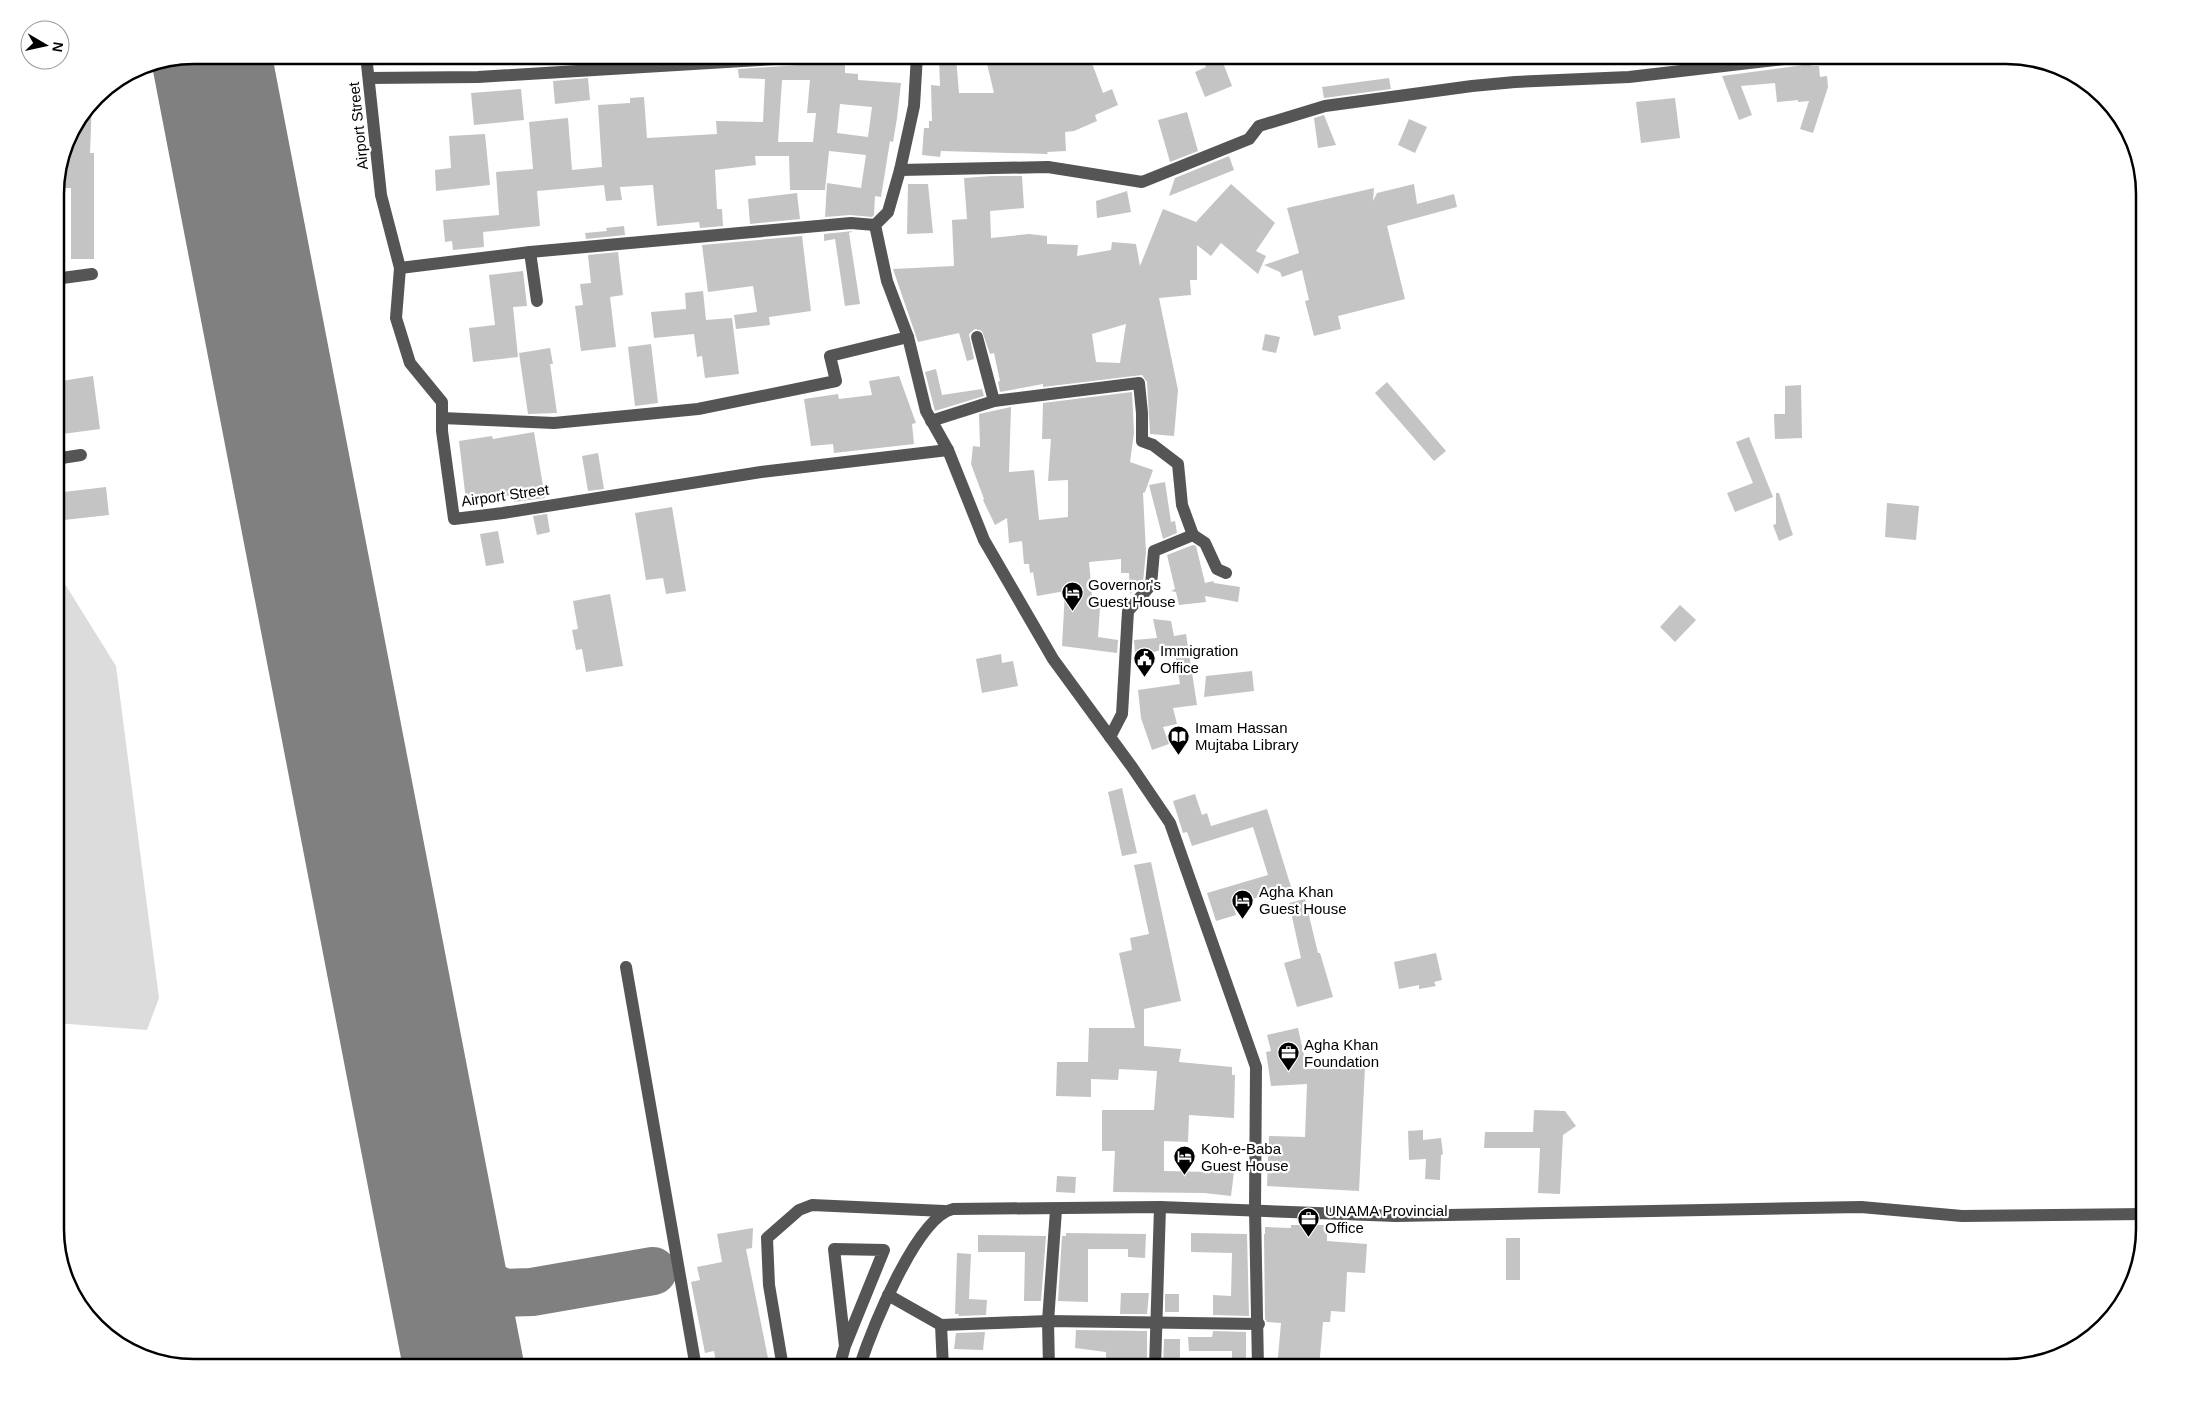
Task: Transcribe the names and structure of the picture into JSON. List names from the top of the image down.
{
  "streets": {
    "street": ["Airport Street"]
  },
  "places": {
    "hotel": ["Governor's Guest House", "Agha Khan Guest House", "Koh-e-Baba Guest House"],
    "public building": ["Immigration Office"],
    "library": ["Imam Hassan Mujtaba Library"],
    "office": ["Agha Khan Foundation", "UNAMA Provincial Office"]
  },
  "north": "right"
}
